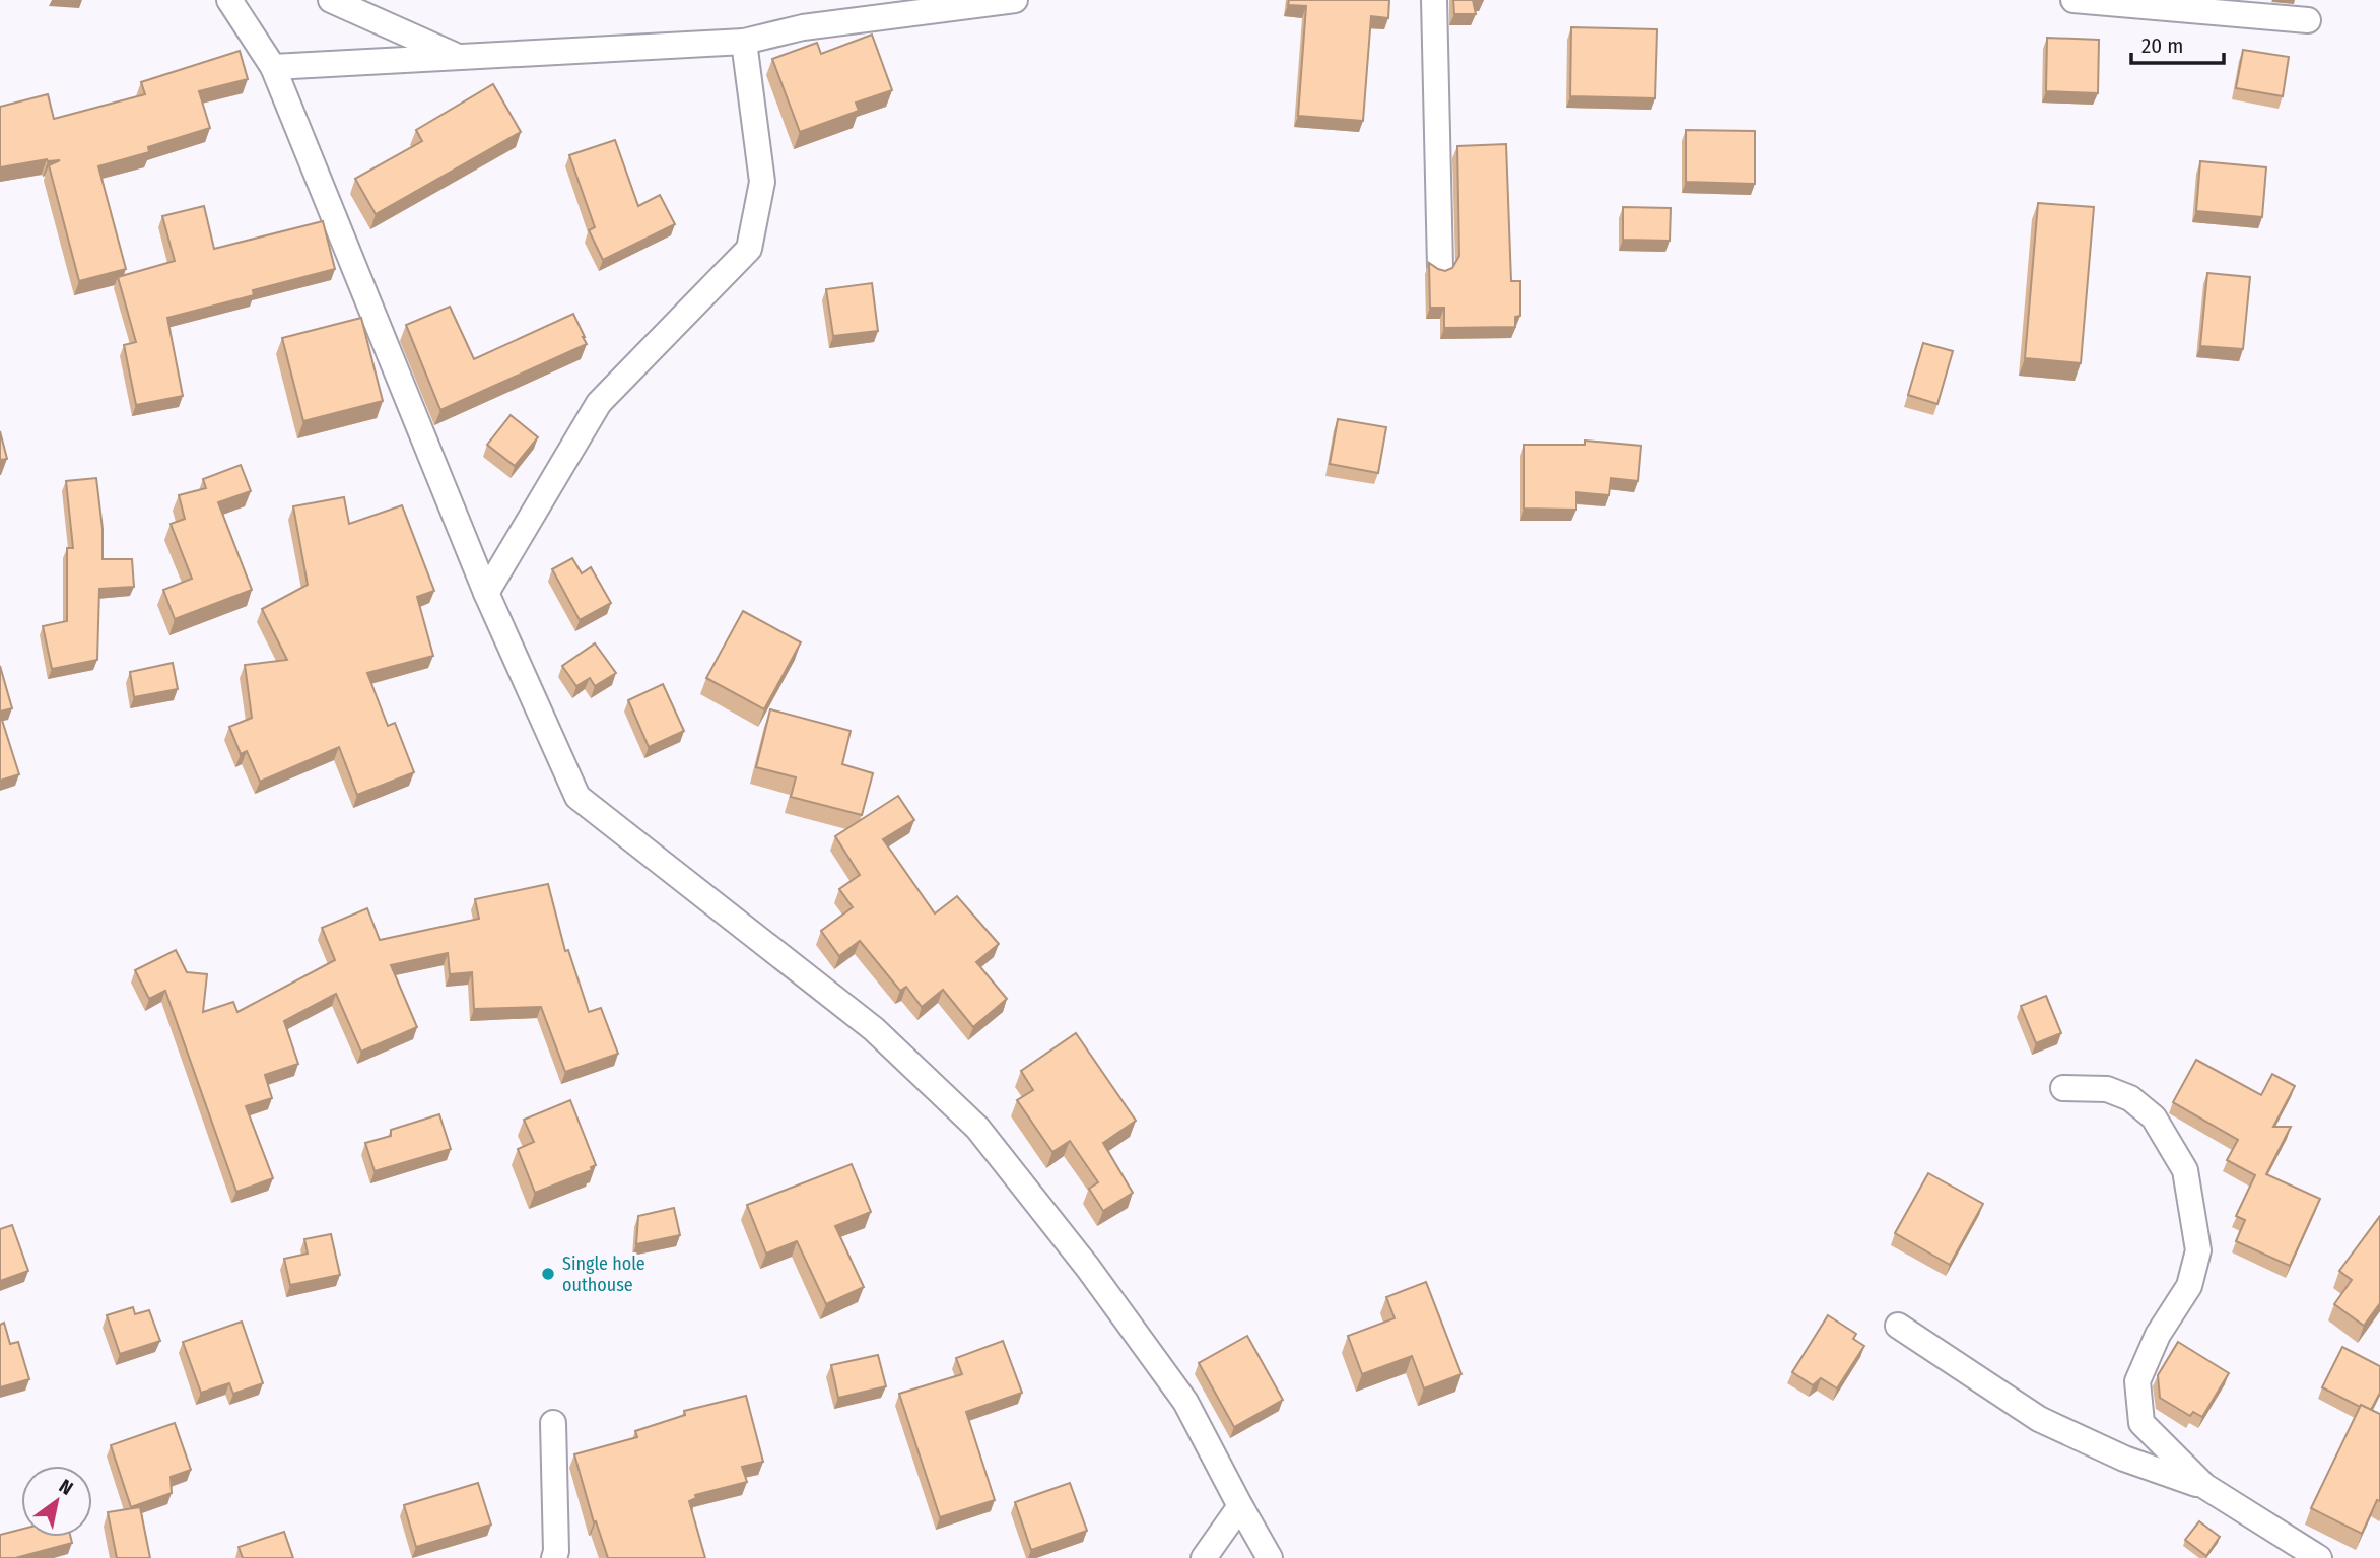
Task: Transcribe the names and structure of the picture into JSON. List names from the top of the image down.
{
  "places": ["Single hole outhouse"],
  "scale_bar": "20 m",
  "north": "top right"
}
